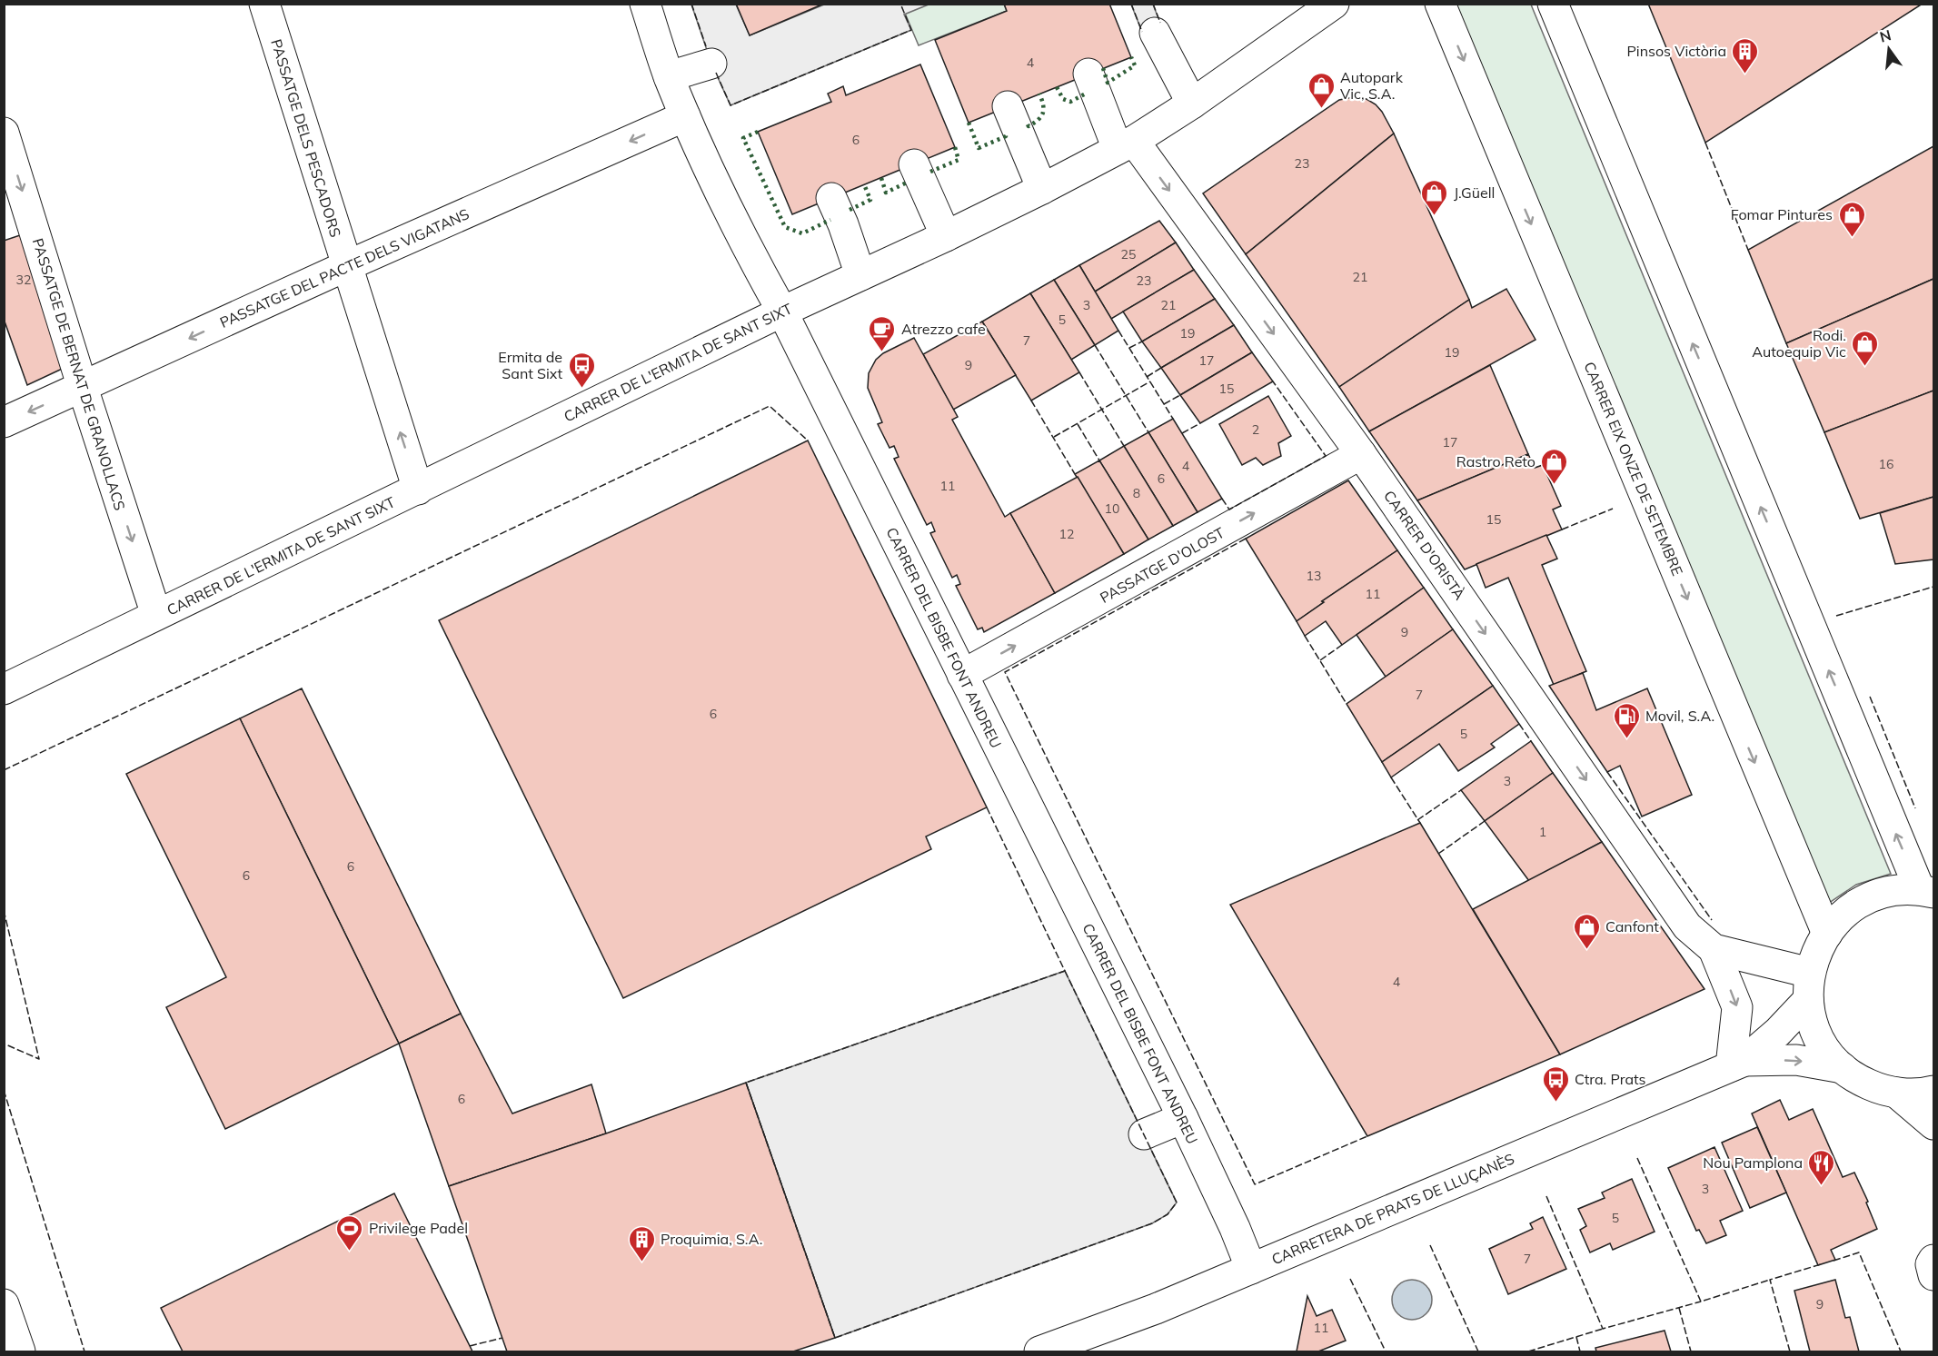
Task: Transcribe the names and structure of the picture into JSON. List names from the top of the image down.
{
  "streets": {
    "street": [
      "PASSATGE DELS PESCADORS",
      "PASSATGE DEL PACTE DELS VIGATANS",
      "CARRER DE L'ERMITA DE SANT SIXT",
      "PASSATGE DE BERNAT DE GRANOLLACS",
      "CARRER EIX ONZE DE SETEMBRE",
      "CARRER D'ORISTÀ",
      "PASSATGE D'OLOST",
      "CARRER DEL BISBE FONT ANDREU",
      "CARRETERA DE PRATS DE LLUÇANÈS"
    ]
  },
  "crossings": [
    ["PASSATGE DELS PESCADORS", "PASSATGE DEL PACTE DELS VIGATANS"],
    ["PASSATGE DELS PESCADORS", "CARRER DE L'ERMITA DE SANT SIXT"],
    ["PASSATGE DEL PACTE DELS VIGATANS", "PASSATGE DE BERNAT DE GRANOLLACS"],
    ["PASSATGE DEL PACTE DELS VIGATANS", "CARRER DEL BISBE FONT ANDREU"],
    ["CARRER DE L'ERMITA DE SANT SIXT", "PASSATGE DE BERNAT DE GRANOLLACS"],
    ["CARRER DE L'ERMITA DE SANT SIXT", "CARRER D'ORISTÀ"],
    ["CARRER DE L'ERMITA DE SANT SIXT", "CARRER DEL BISBE FONT ANDREU"],
    ["CARRER D'ORISTÀ", "PASSATGE D'OLOST"],
    ["CARRER D'ORISTÀ", "CARRETERA DE PRATS DE LLUÇANÈS"],
    ["PASSATGE D'OLOST", "CARRER DEL BISBE FONT ANDREU"],
    ["CARRER DEL BISBE FONT ANDREU", "CARRETERA DE PRATS DE LLUÇANÈS"]
  ],
  "one_way": [
    "PASSATGE DELS PESCADORS",
    "PASSATGE DEL PACTE DELS VIGATANS",
    "PASSATGE DE BERNAT DE GRANOLLACS",
    "CARRER D'ORISTÀ",
    "PASSATGE D'OLOST"
  ],
  "places": {
    "building": ["Pinsos Victòria", "Proquimia, S.A."],
    "shop": [
      "Autopark Vic, S.A.",
      "J.Güell",
      "Fomar Pintures",
      "Rodi. Autoequip Vic",
      "Rastro Reto",
      "Canfont"
    ],
    "cafe": ["Atrezzo cafe"],
    "bus stop": ["Ermita de Sant Sixt", "Ctra. Prats"],
    "fuel station": ["Movil, S.A."],
    "restaurant": ["Nou Pamplona"],
    "sports": ["Privilege Padel"]
  },
  "house_numbers": [
    "4",
    "6",
    "23",
    "25",
    "21",
    "32",
    "23",
    "3",
    "21",
    "5",
    "19",
    "7",
    "19",
    "17",
    "9",
    "15",
    "2",
    "17",
    "16",
    "4",
    "6",
    "11",
    "8",
    "10",
    "15",
    "12",
    "13",
    "11",
    "9",
    "7",
    "6",
    "5",
    "3",
    "1",
    "6",
    "6",
    "4",
    "6",
    "3",
    "5",
    "7",
    "9",
    "11"
  ],
  "north": "top"
}
